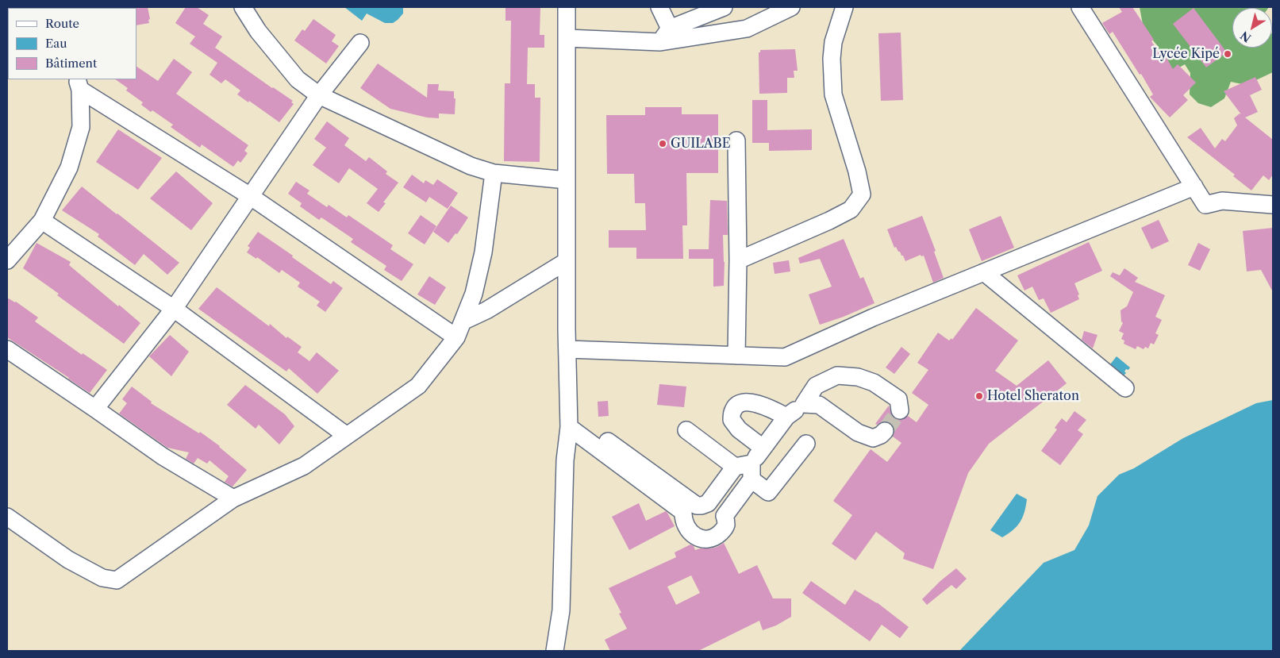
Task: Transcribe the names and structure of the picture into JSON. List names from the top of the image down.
{
  "places": ["Lycée Kipé", "GUILABE", "Hotel Sheraton"],
  "legend": ["Route", "Eau", "Bâtiment"],
  "north": "bottom left"
}
